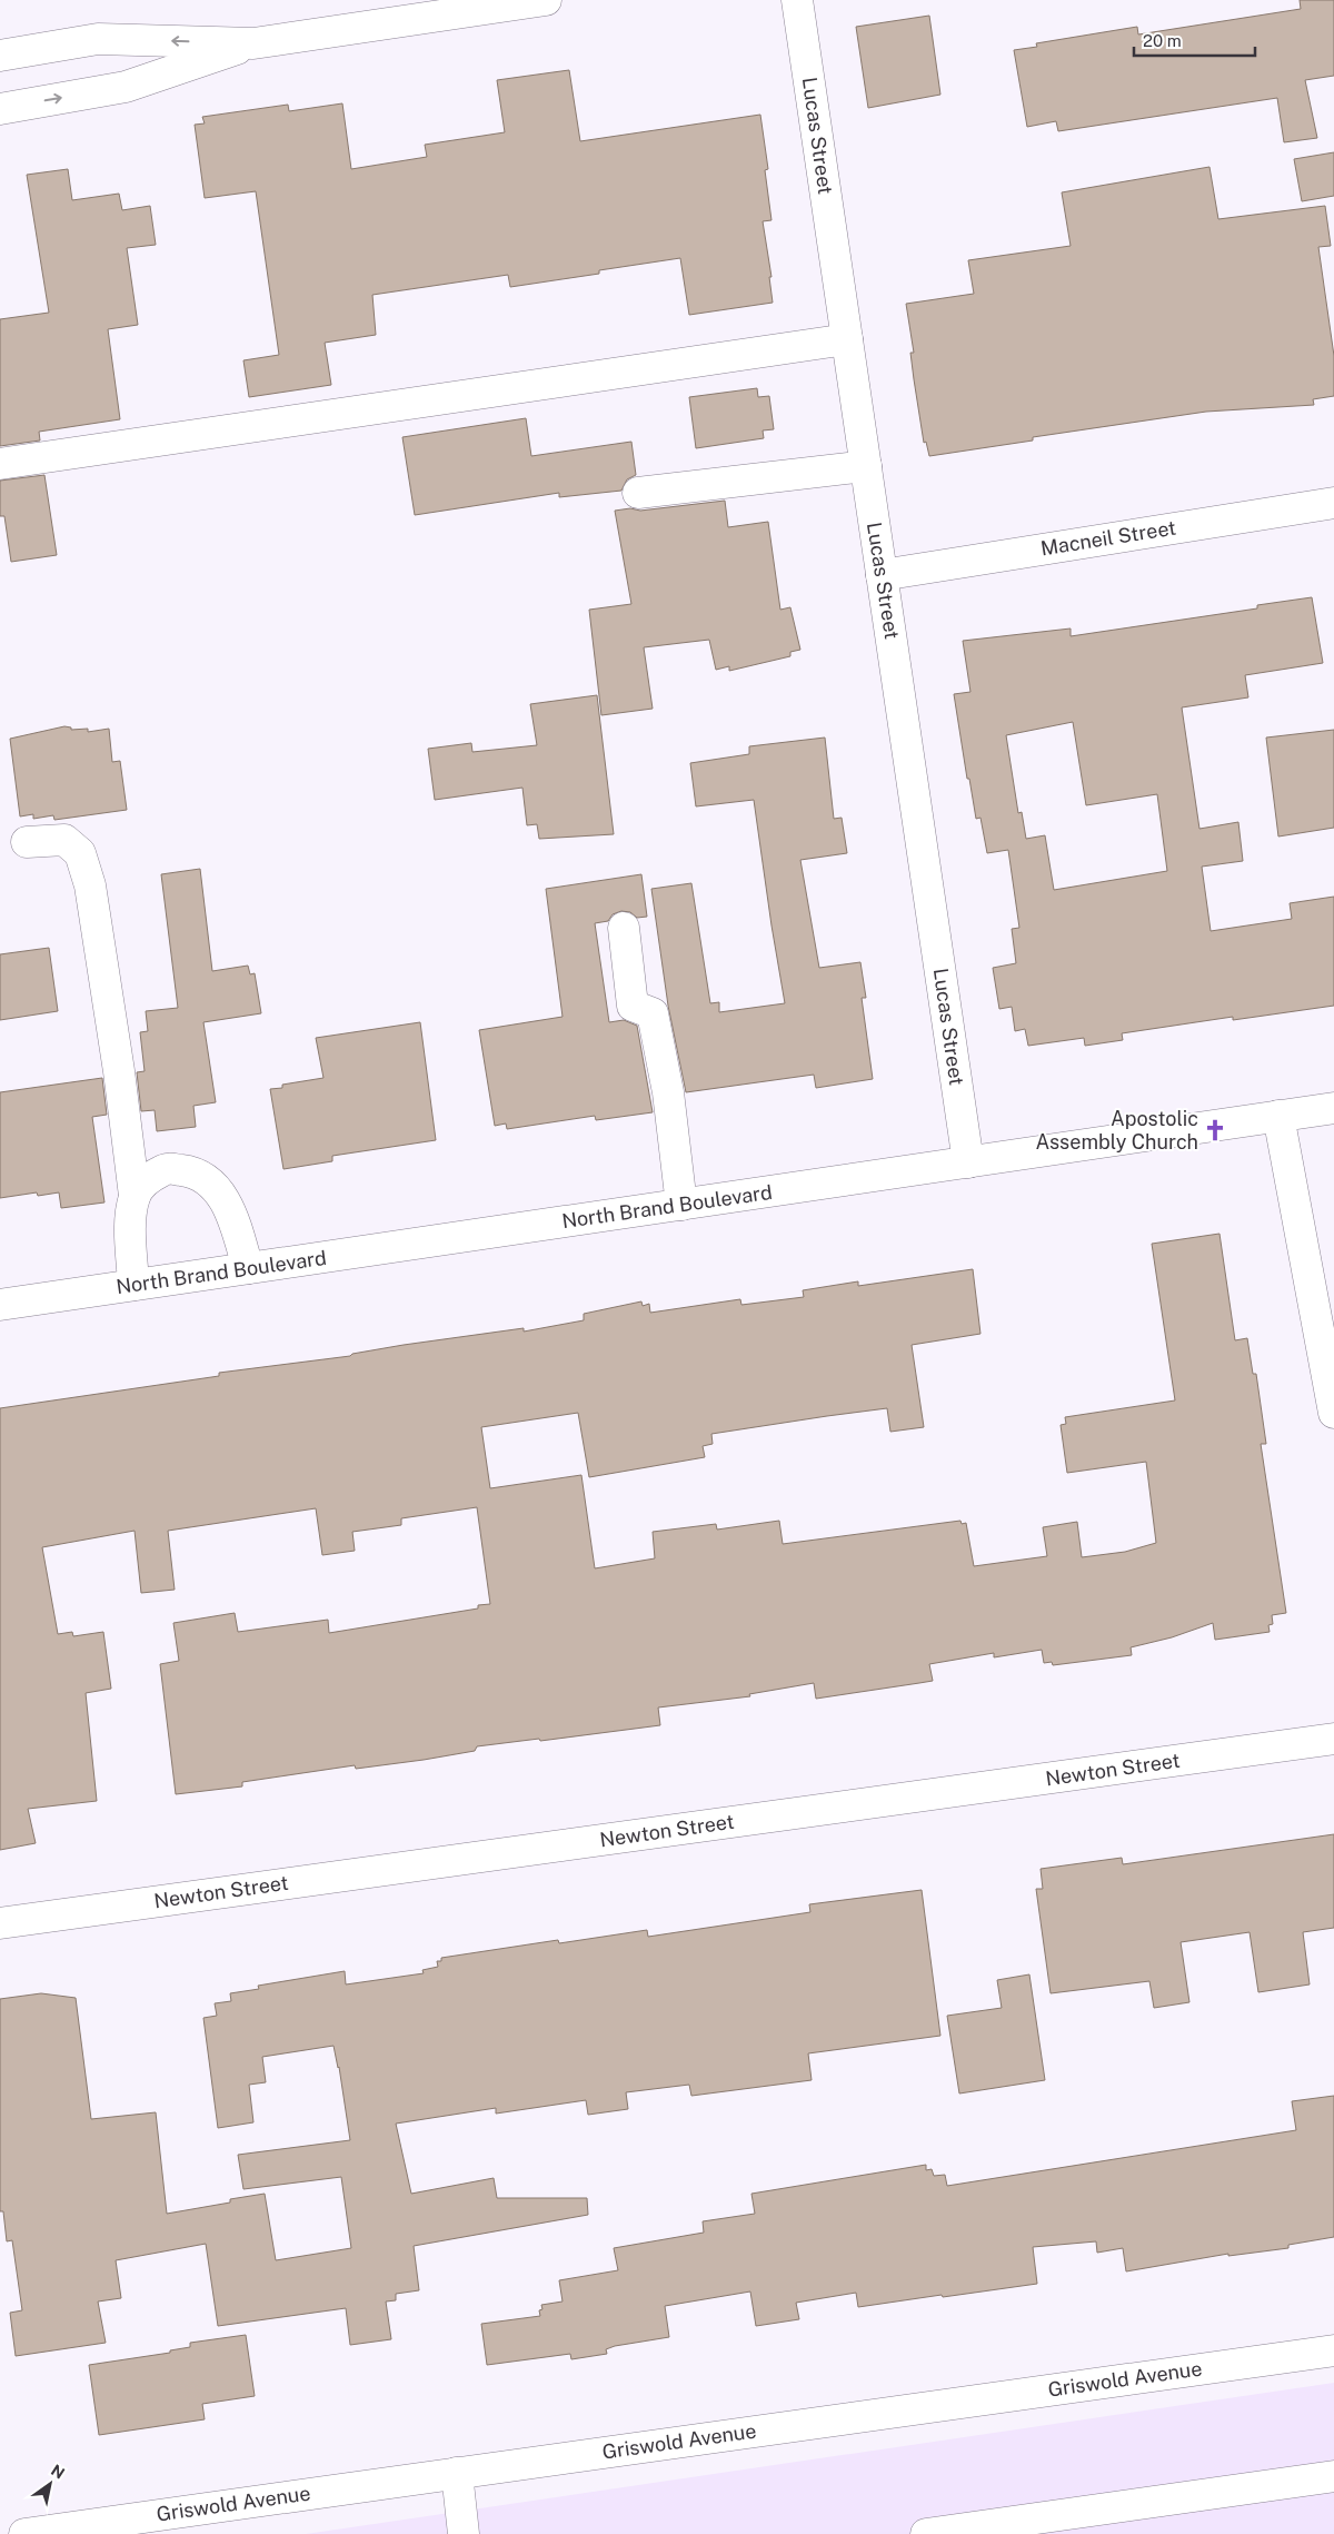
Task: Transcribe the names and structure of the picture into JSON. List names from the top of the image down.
{
  "streets": {
    "street": [
      "Lucas Street",
      "Macneil Street",
      "North Brand Boulevard",
      "Newton Street",
      "Griswold Avenue"
    ]
  },
  "crossings": [
    ["Lucas Street", "Macneil Street"],
    ["Lucas Street", "North Brand Boulevard"]
  ],
  "places": {
    "church": ["Apostolic Assembly Church"]
  },
  "scale_bar": "20 m",
  "north": "top right"
}
